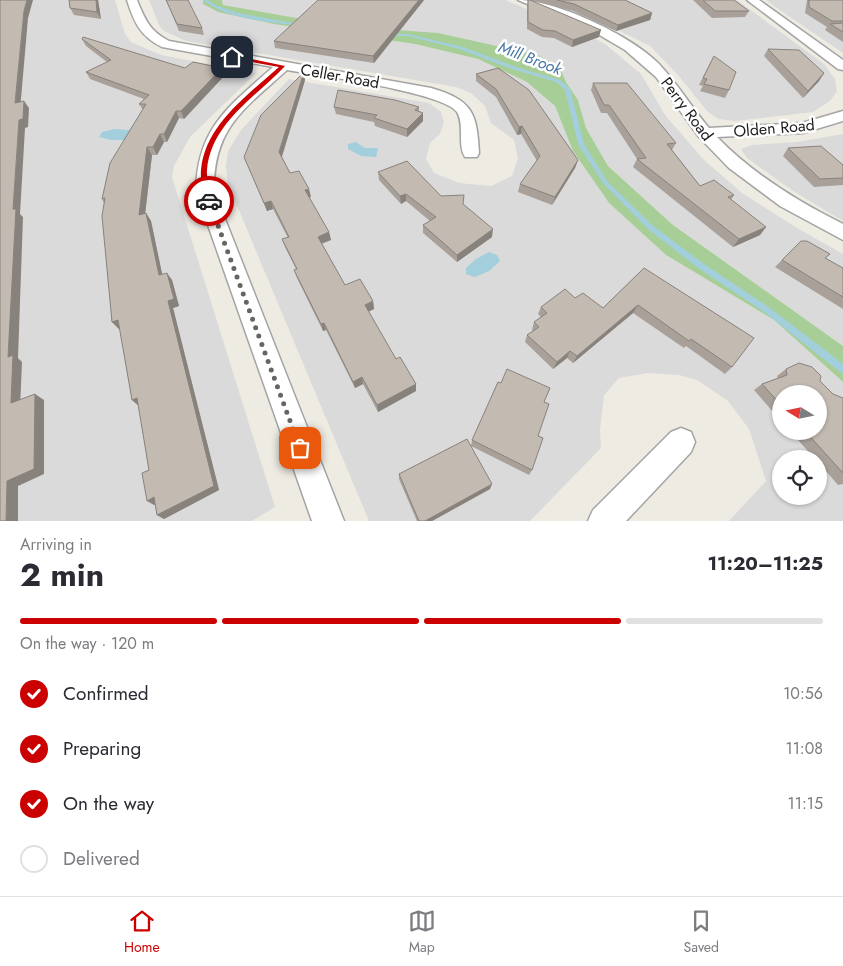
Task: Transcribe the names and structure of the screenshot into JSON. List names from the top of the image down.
{
  "streets": {
    "street": ["Celler Road", "Perry Road", "Olden Road"]
  },
  "crossings": [
    ["Perry Road", "Olden Road"]
  ],
  "water": ["Mill Brook"],
  "north": "left",
  "page": {
    "heading": ["2 min", "Arriving in", "11:20–11:25"],
    "bar": "On the way · 120 m",
    "list": [
      ["Confirmed", "10:56"],
      ["Preparing", "11:08"],
      ["On the way", "11:15"],
      "Delivered"
    ],
    "tabs": ["Home", "Map", "Saved"]
  }
}
